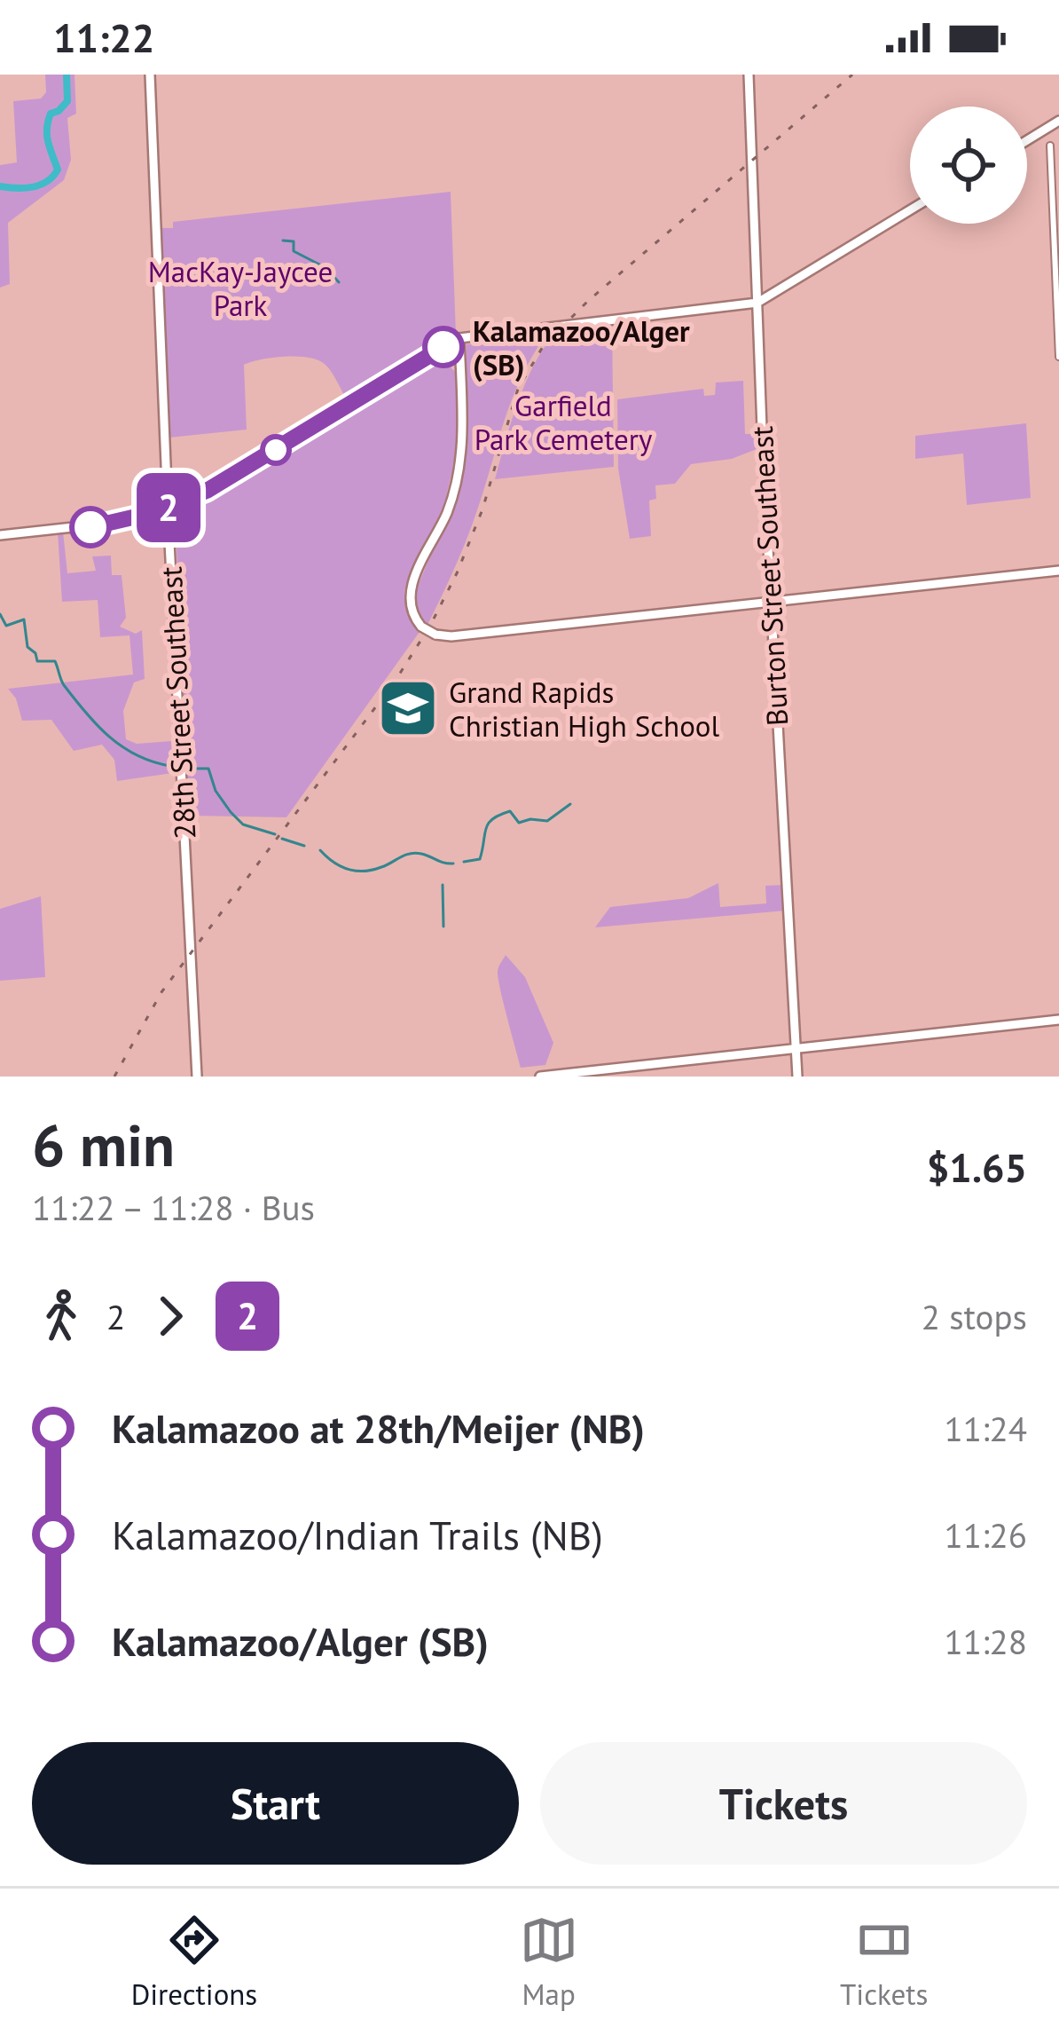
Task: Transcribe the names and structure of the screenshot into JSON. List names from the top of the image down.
{
  "streets": {
    "main road": ["Burton Street Southeast", "28th Street Southeast"]
  },
  "parks": ["MacKay-Jaycee Park", "Garfield Park Cemetery"],
  "places": {
    "other": ["Kalamazoo/Alger (SB)"],
    "school or university": ["Grand Rapids Christian High School"]
  },
  "lines": ["bus line 2"],
  "page": {
    "status": "11:22",
    "on_map": "2",
    "heading": ["6 min", "11:22 – 11:28 · Bus", "$1.65"],
    "legs": ["2", "2", "2 stops"],
    "list": [
      {
        "name": "Kalamazoo at 28th/Meijer (NB)",
        "value": "11:24"
      },
      {
        "name": "Kalamazoo/Indian Trails (NB)",
        "value": "11:26"
      },
      {
        "name": "Kalamazoo/Alger (SB)",
        "value": "11:28"
      }
    ],
    "buttons": ["Start", "Tickets"],
    "tabs": ["Directions", "Map", "Tickets"]
  }
}
